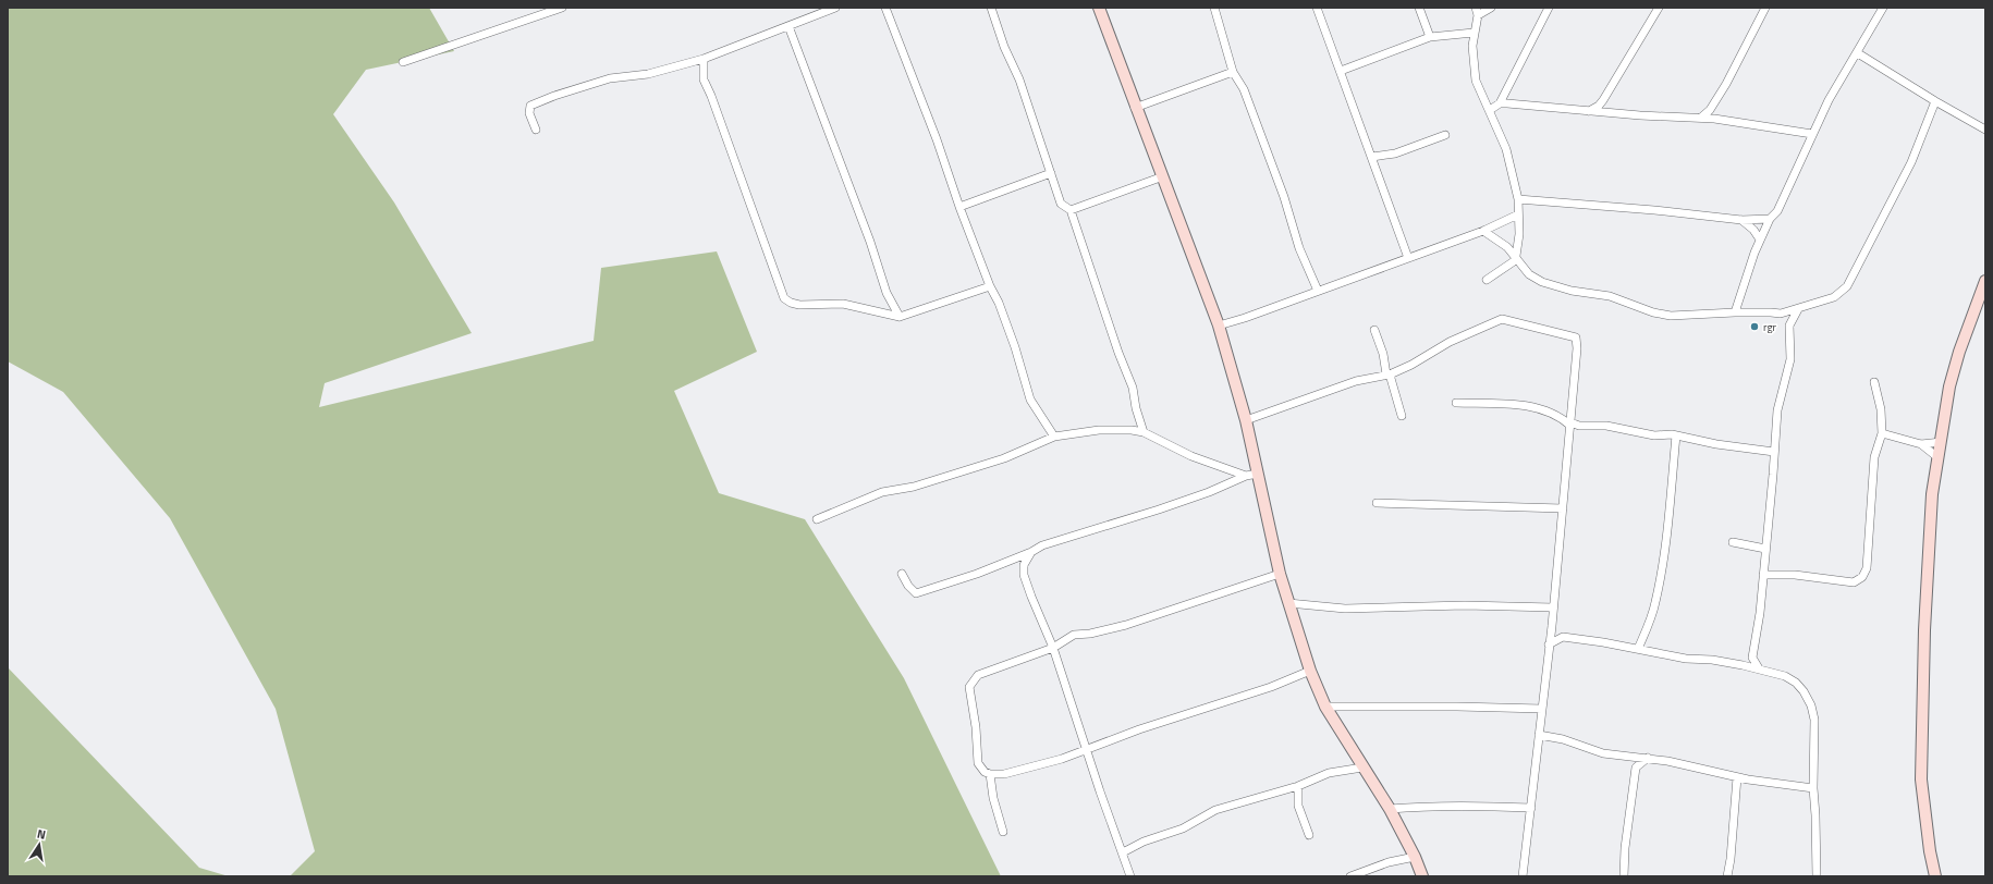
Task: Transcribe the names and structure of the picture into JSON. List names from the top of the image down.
{
  "places": ["rgr"],
  "north": "top"
}
